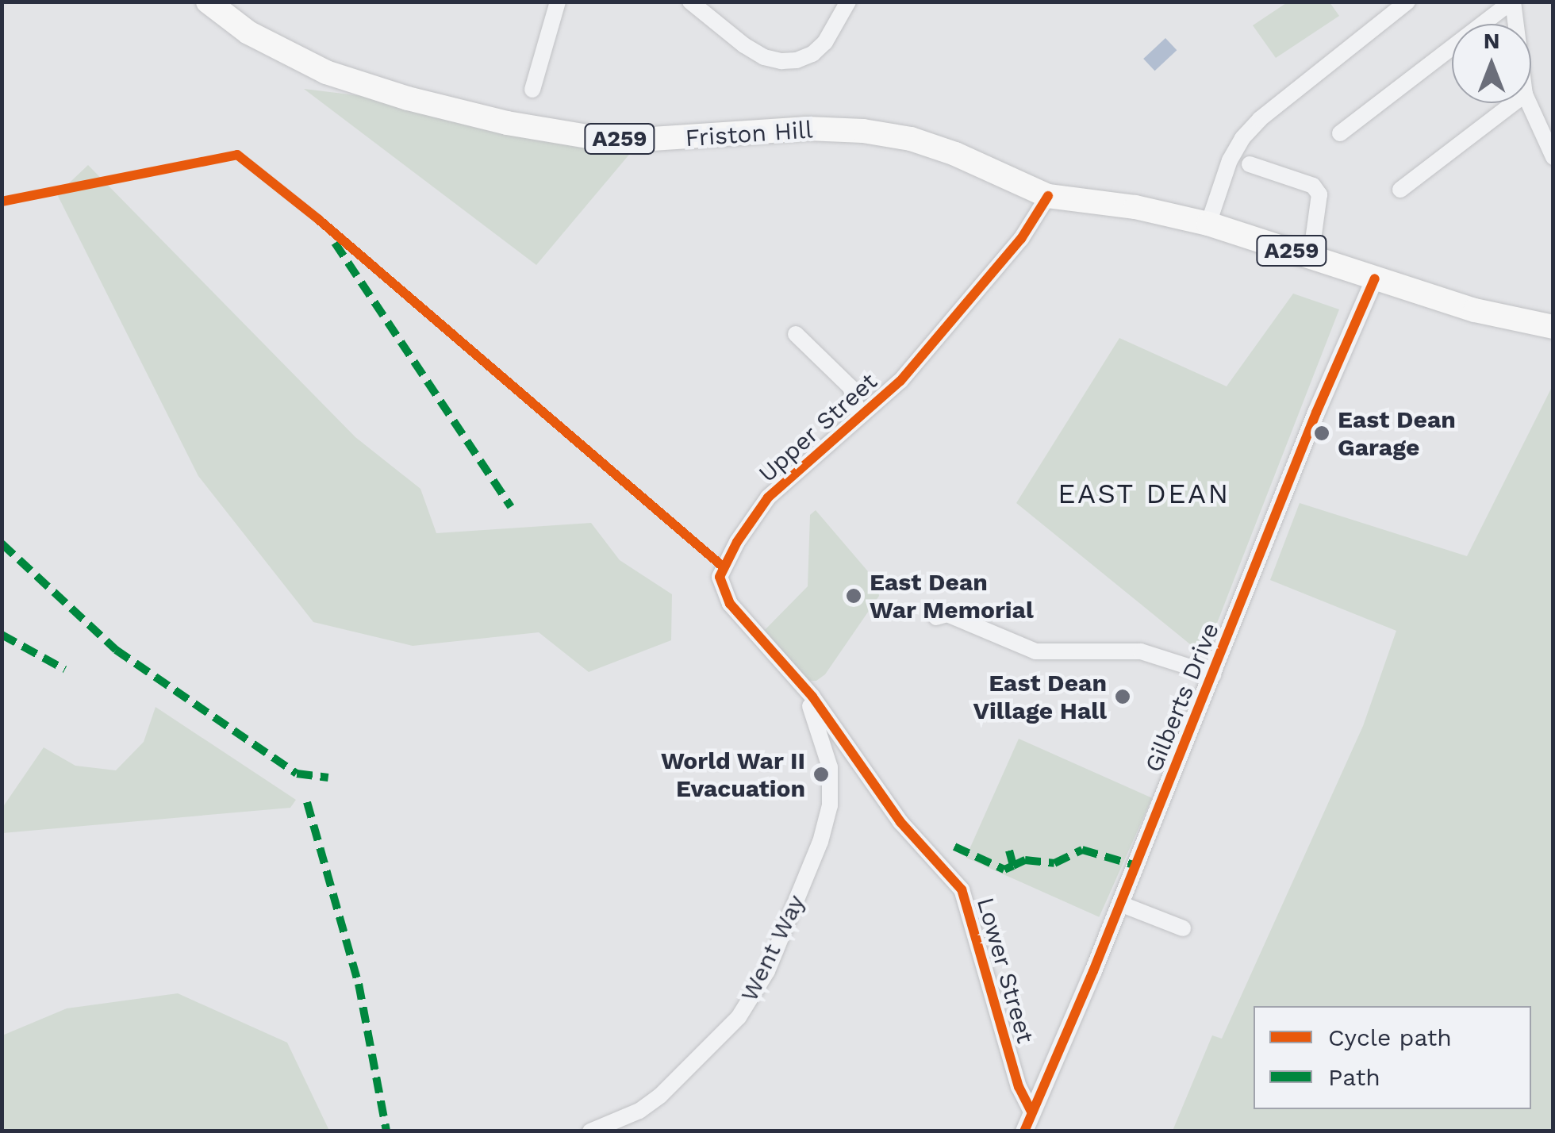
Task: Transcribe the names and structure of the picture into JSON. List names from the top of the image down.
{
  "streets": {
    "main road": ["Friston Hill", "A259"],
    "street": [
      "Upper Street",
      "Gilberts Drive",
      "Went Way",
      "Lower Street"
    ]
  },
  "crossings": [
    ["Friston Hill", "A259"],
    ["Friston Hill", "Upper Street"],
    ["A259", "Gilberts Drive"],
    ["Upper Street", "Went Way"],
    ["Upper Street", "Lower Street"],
    ["Gilberts Drive", "Lower Street"],
    ["Went Way", "Lower Street"]
  ],
  "districts": ["EAST DEAN"],
  "places": [
    "East Dean Garage",
    "East Dean War Memorial",
    "East Dean Village Hall",
    "World War II Evacuation"
  ],
  "legend": ["Cycle path", "Path"],
  "north": "top"
}
